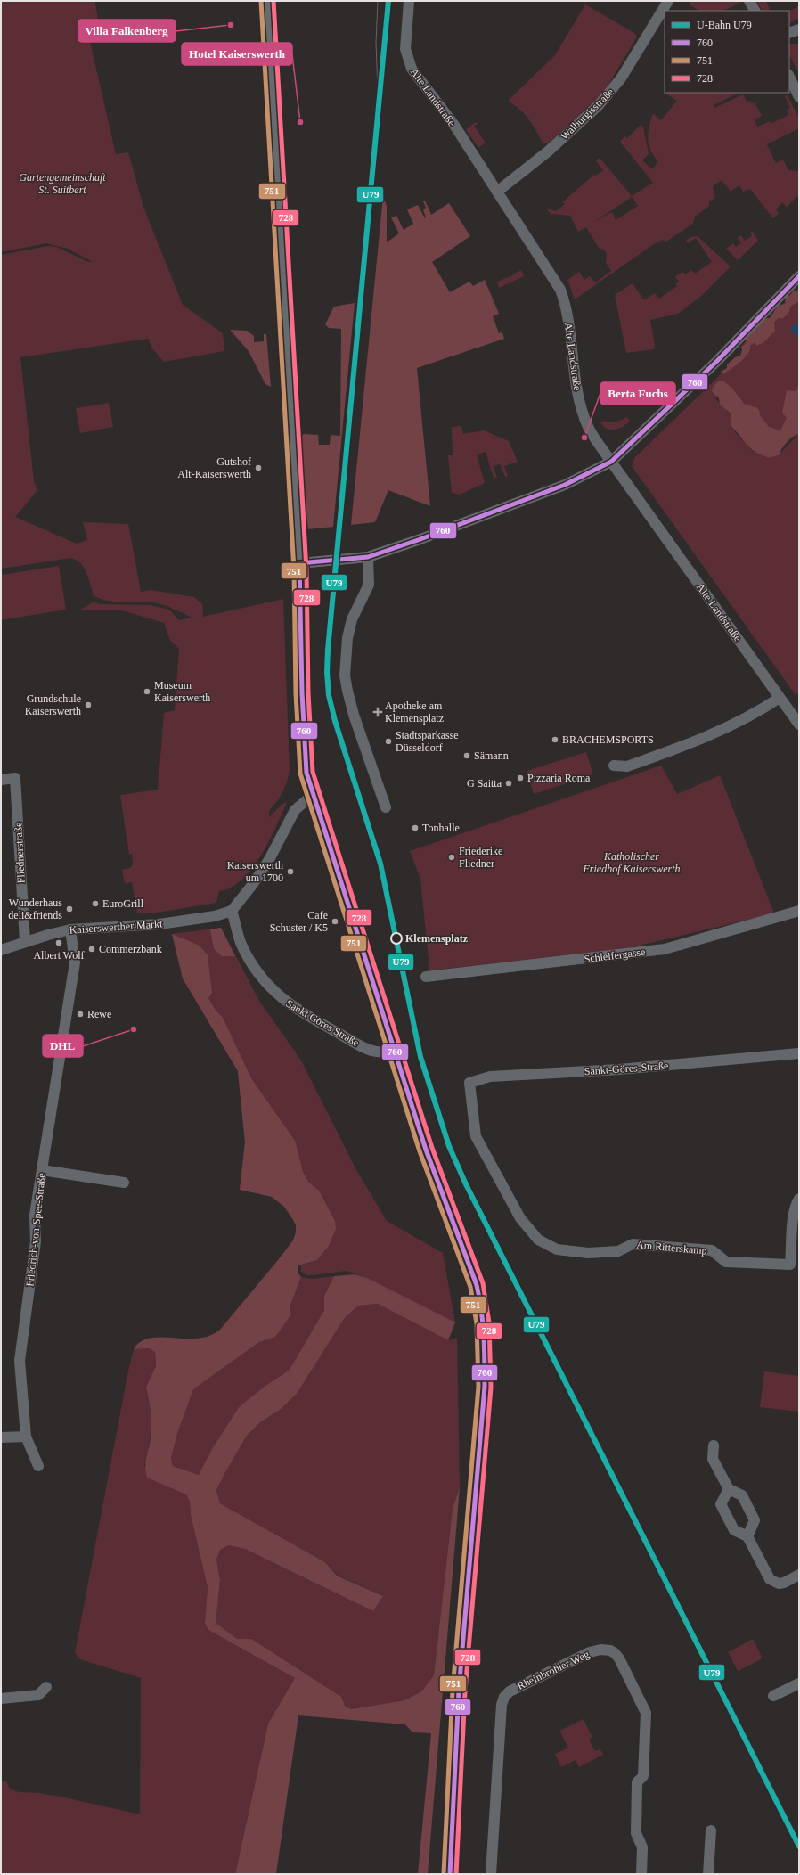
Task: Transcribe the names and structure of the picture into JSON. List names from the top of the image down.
{
  "streets": {
    "street": [
      "Alte Landstraße",
      "Walburgisstraße",
      "Fliednerstraße",
      "Kaiserswerther Markt",
      "Schleifergasse",
      "Sankt Göres Straße",
      "Sankt-Göres-Straße",
      "Friedrich-von-Spee-Straße",
      "Am Ritterskamp",
      "Rheinbrohler Weg"
    ]
  },
  "crossings": [
    ["Alte Landstraße", "Walburgisstraße"],
    ["Fliednerstraße", "Kaiserswerther Markt"],
    ["Kaiserswerther Markt", "Sankt Göres Straße"],
    ["Kaiserswerther Markt", "Friedrich-von-Spee-Straße"],
    ["Sankt-Göres-Straße", "Am Ritterskamp"]
  ],
  "parks": ["Gartengemeinschaft St. Suitbert", "Katholischer Friedhof Kaiserswerth"],
  "places": {
    "other": [
      "Villa Falkenberg",
      "Hotel Kaiserswerth",
      "Berta Fuchs",
      "Gutshof Alt-Kaiserswerth",
      "Museum Kaiserswerth",
      "Grundschule Kaiserswerth",
      "BRACHEMSPORTS",
      "Stadtsparkasse Düsseldorf",
      "Sämann",
      "Pizzaria Roma",
      "G Saitta",
      "Tonhalle",
      "Friederike Fliedner",
      "Kaiserswerth um 1700",
      "EuroGrill",
      "Wunderhaus deli&friends",
      "Cafe Schuster / K5",
      "Klemensplatz",
      "Albert Wolf",
      "Commerzbank",
      "Rewe",
      "DHL"
    ],
    "health": ["Apotheke am Klemensplatz"]
  },
  "lines": [
    "metro line U79",
    "transit line 751",
    "transit line 728",
    "transit line 760"
  ],
  "legend": [
    "U-Bahn U79",
    "760",
    "751",
    "728"
  ]
}
